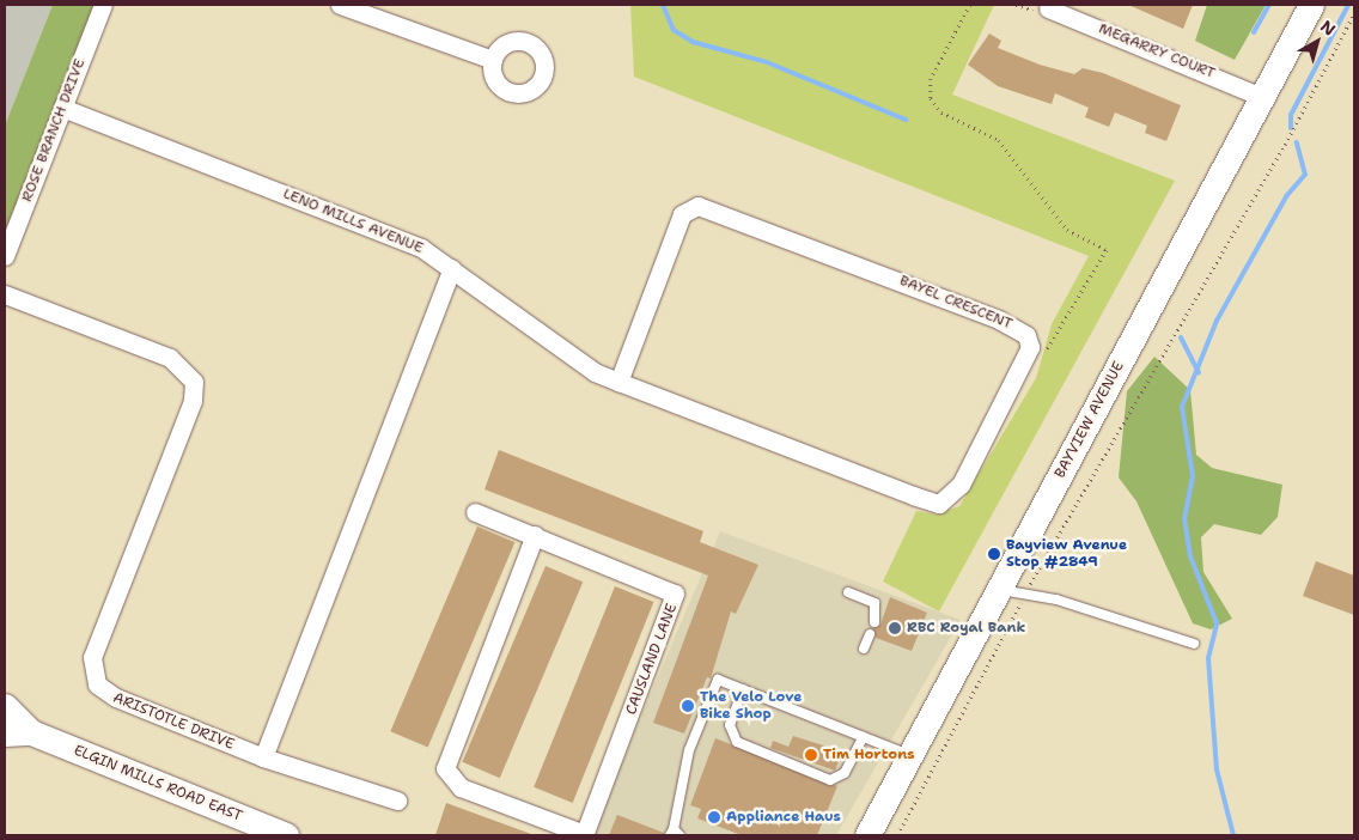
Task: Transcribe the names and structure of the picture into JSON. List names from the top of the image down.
{
  "streets": {
    "main road": ["BAYVIEW AVENUE", "ELGIN MILLS ROAD EAST"],
    "street": [
      "MEGARRY COURT",
      "ROSE BRANCH DRIVE",
      "LENO MILLS AVENUE",
      "BAYEL CRESCENT",
      "CAUSLAND LANE",
      "ARISTOTLE DRIVE"
    ]
  },
  "crossings": [
    ["MEGARRY COURT", "BAYVIEW AVENUE"],
    ["ROSE BRANCH DRIVE", "LENO MILLS AVENUE"],
    ["LENO MILLS AVENUE", "BAYEL CRESCENT"]
  ],
  "places": [
    "Bayview Avenue Stop #2849",
    "RBC Royal Bank",
    "The Velo Love Bike Shop",
    "Tim Hortons",
    "Appliance Haus"
  ],
  "north": "top right"
}
